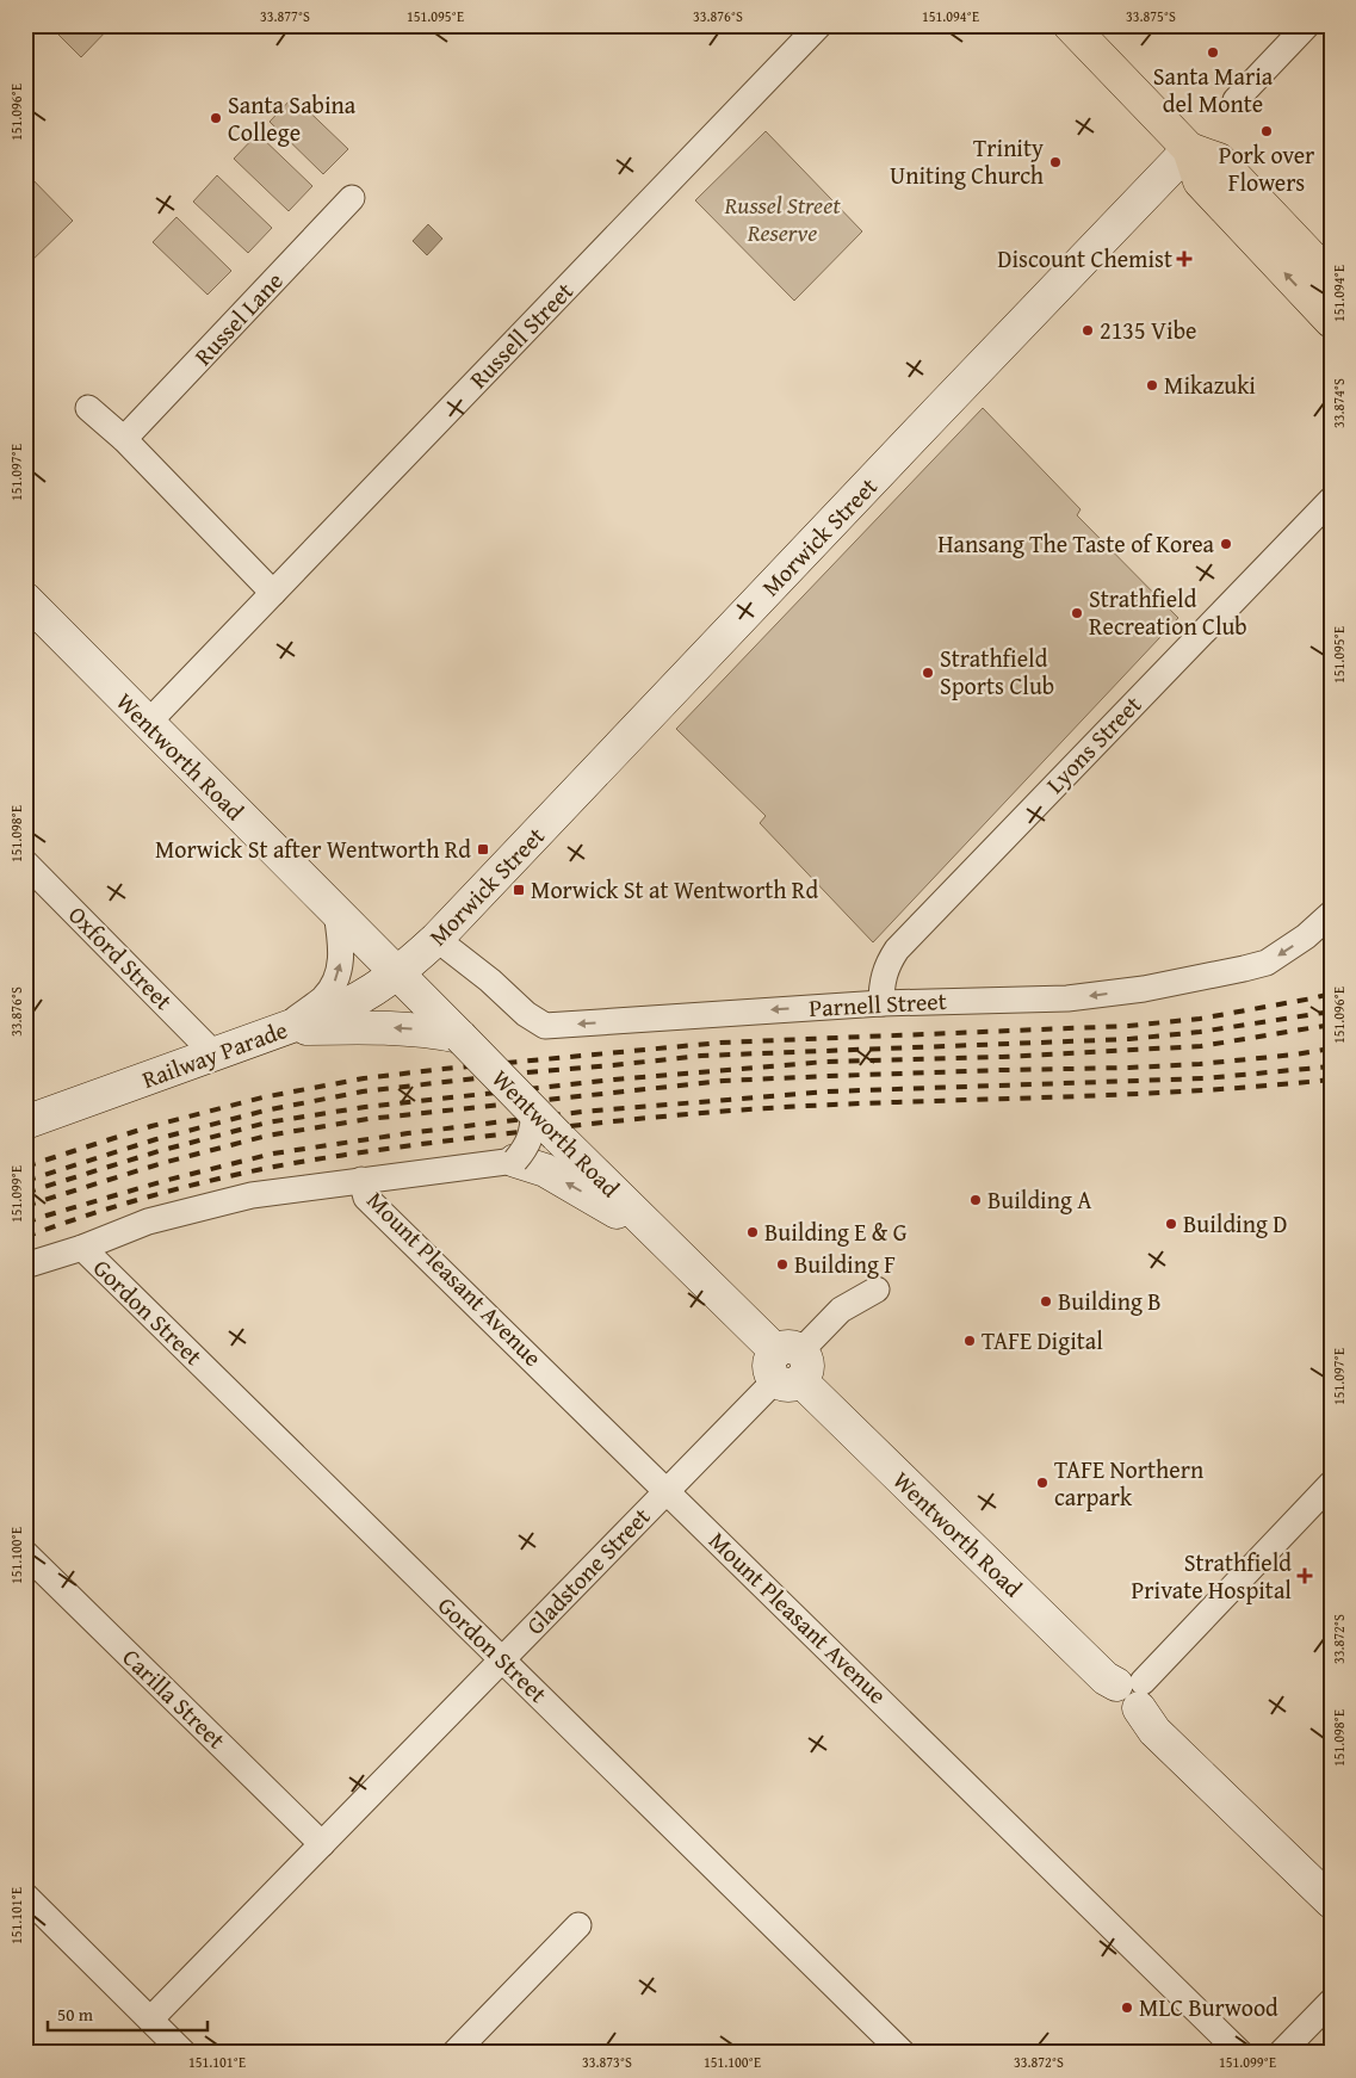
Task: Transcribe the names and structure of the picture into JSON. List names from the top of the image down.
{
  "streets": {
    "street": [
      "Russel Lane",
      "Russell Street",
      "Morwick Street",
      "Lyons Street",
      "Wentworth Road",
      "Oxford Street",
      "Parnell Street",
      "Railway Parade",
      "Mount Pleasant Avenue",
      "Gordon Street",
      "Gladstone Street",
      "Carilla Street"
    ]
  },
  "crossings": [
    ["Russell Street", "Wentworth Road"],
    ["Morwick Street", "Wentworth Road"],
    ["Morwick Street", "Parnell Street"],
    ["Morwick Street", "Railway Parade"],
    ["Lyons Street", "Parnell Street"],
    ["Wentworth Road", "Railway Parade"],
    ["Wentworth Road", "Gladstone Street"],
    ["Oxford Street", "Railway Parade"],
    ["Mount Pleasant Avenue", "Gladstone Street"],
    ["Gordon Street", "Gladstone Street"],
    ["Gladstone Street", "Carilla Street"]
  ],
  "one_way": ["Parnell Street"],
  "parks": ["Russel Street Reserve"],
  "places": {
    "other": [
      "Santa Maria del Monte",
      "Santa Sabina College",
      "Pork over Flowers",
      "Trinity Uniting Church",
      "2135 Vibe",
      "Mikazuki",
      "Hansang The Taste of Korea",
      "Strathfield Recreation Club",
      "Strathfield Sports Club",
      "Building A",
      "Building D",
      "Building E & G",
      "Building F",
      "Building B",
      "TAFE Digital",
      "TAFE Northern carpark",
      "MLC Burwood"
    ],
    "health": ["Discount Chemist", "Strathfield Private Hospital"],
    "transit": ["Morwick St after Wentworth Rd", "Morwick St at Wentworth Rd"]
  },
  "scale_bar": "50 m",
  "coordinates": [
    "33.877°S",
    "151.095°E",
    "33.876°S",
    "151.094°E",
    "33.875°S",
    "151.096°E",
    "33.874°S",
    "151.097°E",
    "151.098°E",
    "151.099°E",
    "151.100°E",
    "33.872°S",
    "151.101°E",
    "33.873°S"
  ]
}
